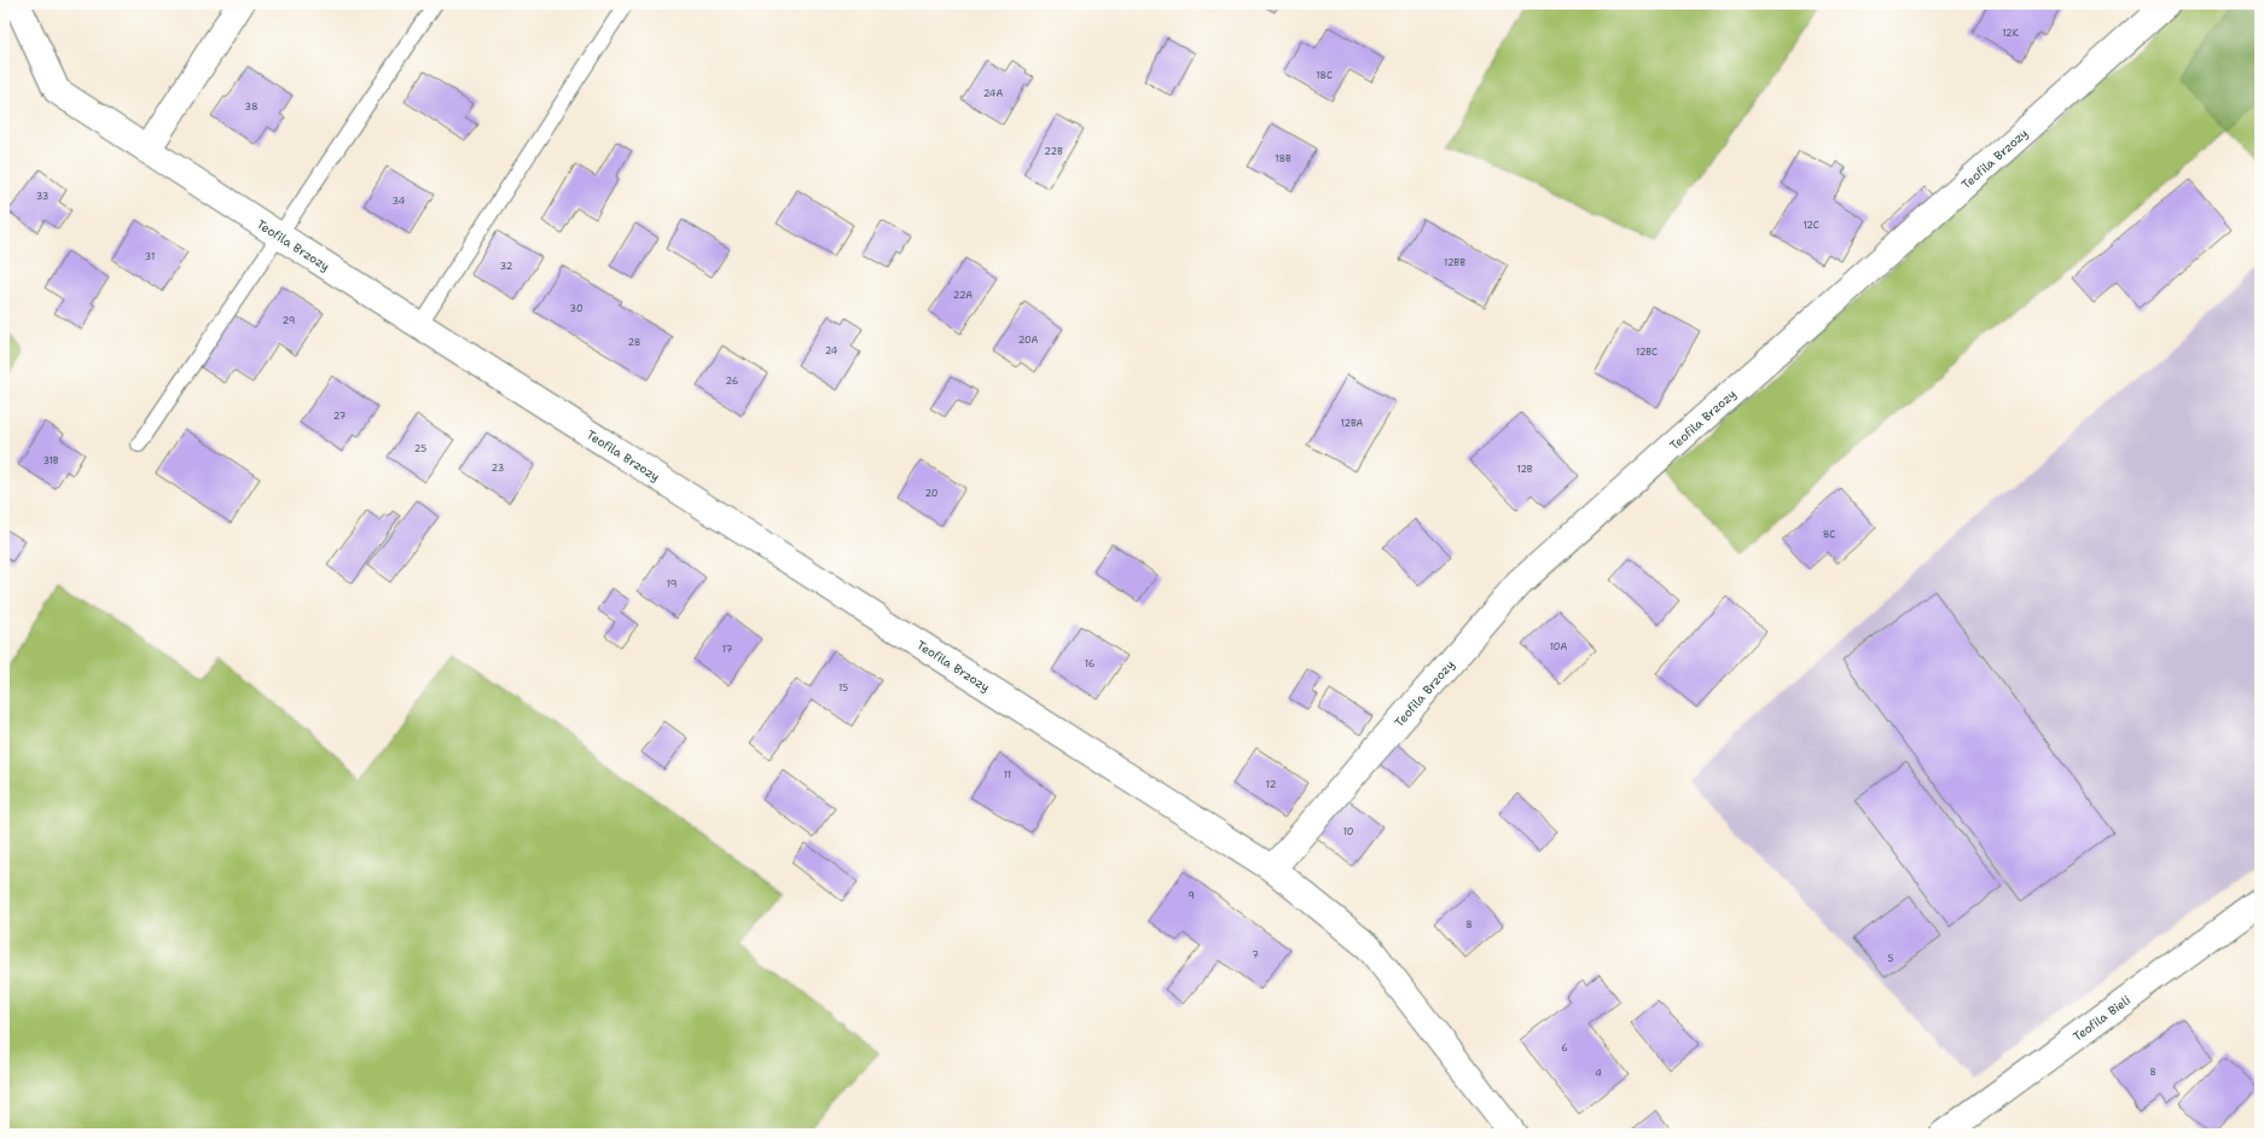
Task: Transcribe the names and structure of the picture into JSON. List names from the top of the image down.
{
  "streets": {
    "street": ["Teofila Brzozy", "Teofila Bieli"]
  },
  "house_numbers": [
    "12K",
    "18C",
    "24A",
    "38",
    "22B",
    "18B",
    "33",
    "34",
    "12C",
    "31",
    "12BB",
    "32",
    "22A",
    "30",
    "29",
    "20A",
    "28",
    "24",
    "12BC",
    "26",
    "27",
    "12BA",
    "25",
    "31B",
    "23",
    "12B",
    "20",
    "8C",
    "19",
    "10A",
    "17",
    "16",
    "15",
    "11",
    "12",
    "10",
    "9",
    "8",
    "7",
    "5",
    "6",
    "8",
    "4"
  ]
}
